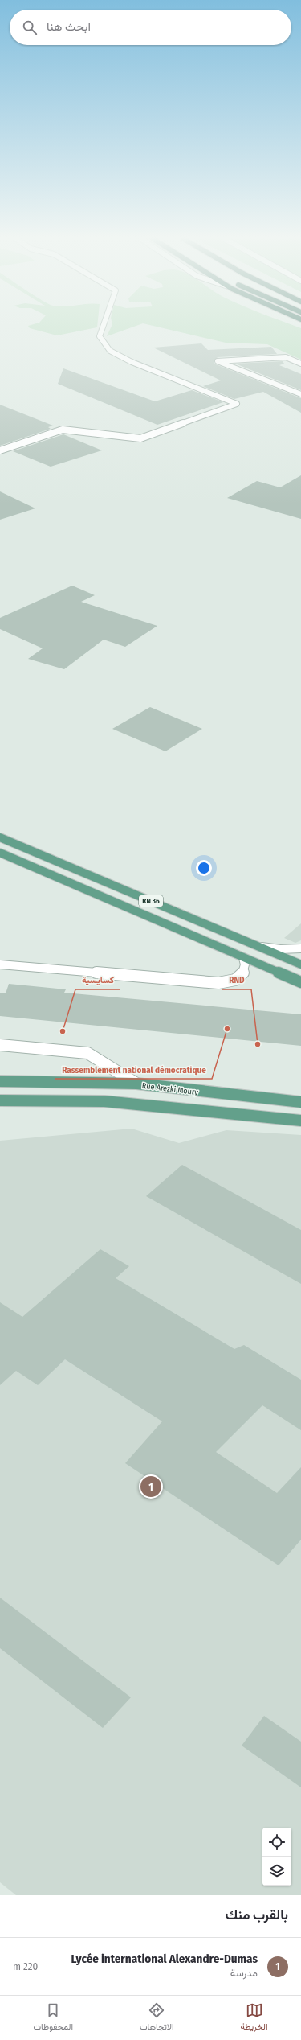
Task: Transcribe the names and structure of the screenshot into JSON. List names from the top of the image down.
{
  "streets": {
    "main road": ["RN 36", "Rue Arezki Moury"]
  },
  "places": ["Rassemblement national démocratique", "كسايسية", "RND"],
  "page": {
    "search": "ابحث هنا",
    "pins": "1",
    "heading": "بالقرب منك",
    "list": [
      {
        "mark": "1",
        "name": "Lycée international Alexandre-Dumas",
        "note": "مدرسة",
        "value": "220 m"
      }
    ],
    "nav": ["الخريطة", "الاتجاهات", "المحفوظات"]
  }
}
